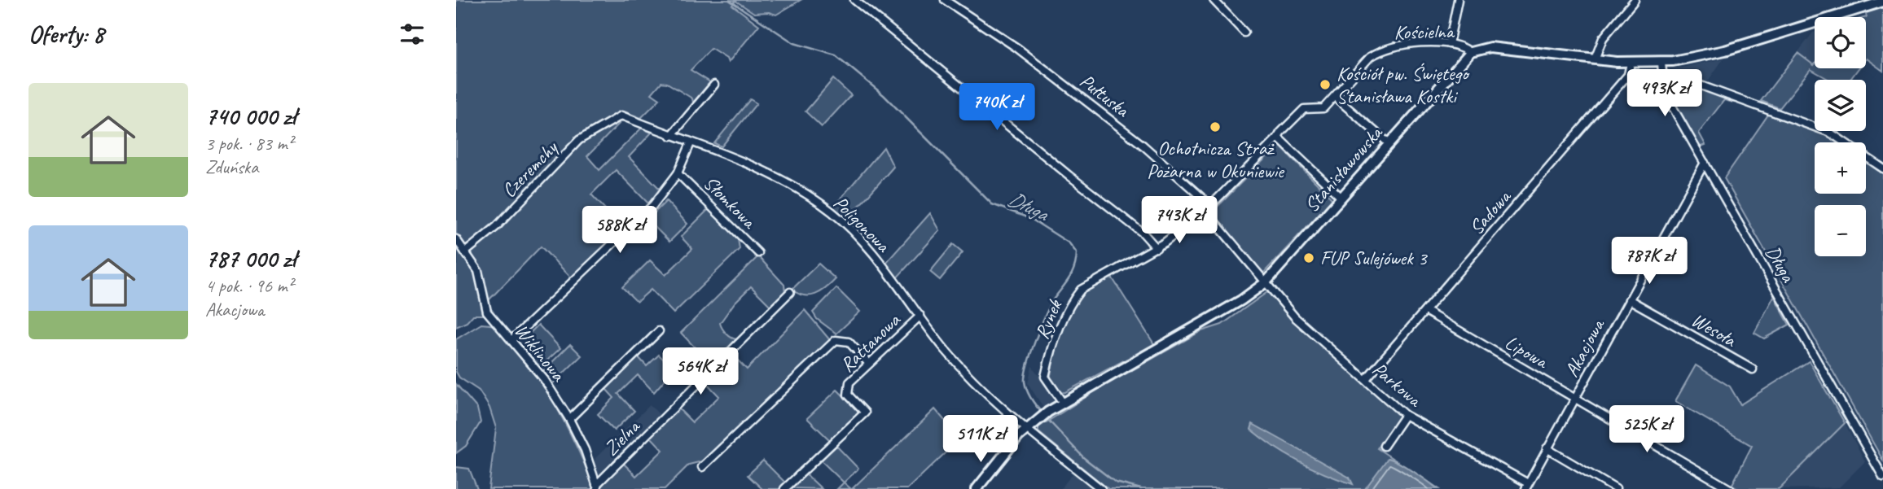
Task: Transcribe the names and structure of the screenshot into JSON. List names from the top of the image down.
{
  "streets": {
    "main road": ["Stanisławowska"],
    "street": [
      "Kościelna",
      "Pułtuska",
      "Czeremchy",
      "Słomkowa",
      "Sadowa",
      "Poligonowa",
      "Długa",
      "Rynek",
      "Wesoła",
      "Rattanowa",
      "Akacjowa",
      "Lipowa",
      "Wiklinowa",
      "Parkowa",
      "Zielna"
    ]
  },
  "crossings": [
    ["Kościelna", "Stanisławowska"],
    ["Kościelna", "Rynek"],
    ["Pułtuska", "Rynek"],
    ["Czeremchy", "Poligonowa"],
    ["Czeremchy", "Wiklinowa"],
    ["Stanisławowska", "Poligonowa"],
    ["Stanisławowska", "Rynek"],
    ["Stanisławowska", "Parkowa"],
    ["Sadowa", "Lipowa"],
    ["Sadowa", "Parkowa"],
    ["Poligonowa", "Rattanowa"],
    ["Długa", "Akacjowa"],
    ["Wesoła", "Akacjowa"],
    ["Akacjowa", "Lipowa"],
    ["Akacjowa", "Parkowa"],
    ["Wiklinowa", "Zielna"]
  ],
  "water": ["Długa"],
  "places": ["Kościół pw. Świętego Stanisława Kostki", "Ochotnicza Straż Pożarna w Okuniewie", "FUP Sulejówek 3"],
  "page": {
    "heading": "Oferty: 8",
    "map_buttons": ["+", "−"],
    "list": [
      {
        "name": "740 000 zł",
        "note": "3 pok. · 83 m² · Zduńska"
      },
      {
        "name": "787 000 zł",
        "note": "4 pok. · 96 m² · Akacjowa"
      }
    ],
    "price": [
      "493K zł",
      "740K zł",
      "743K zł",
      "588K zł",
      "787K zł",
      "564K zł",
      "525K zł",
      "511K zł"
    ]
  }
}
